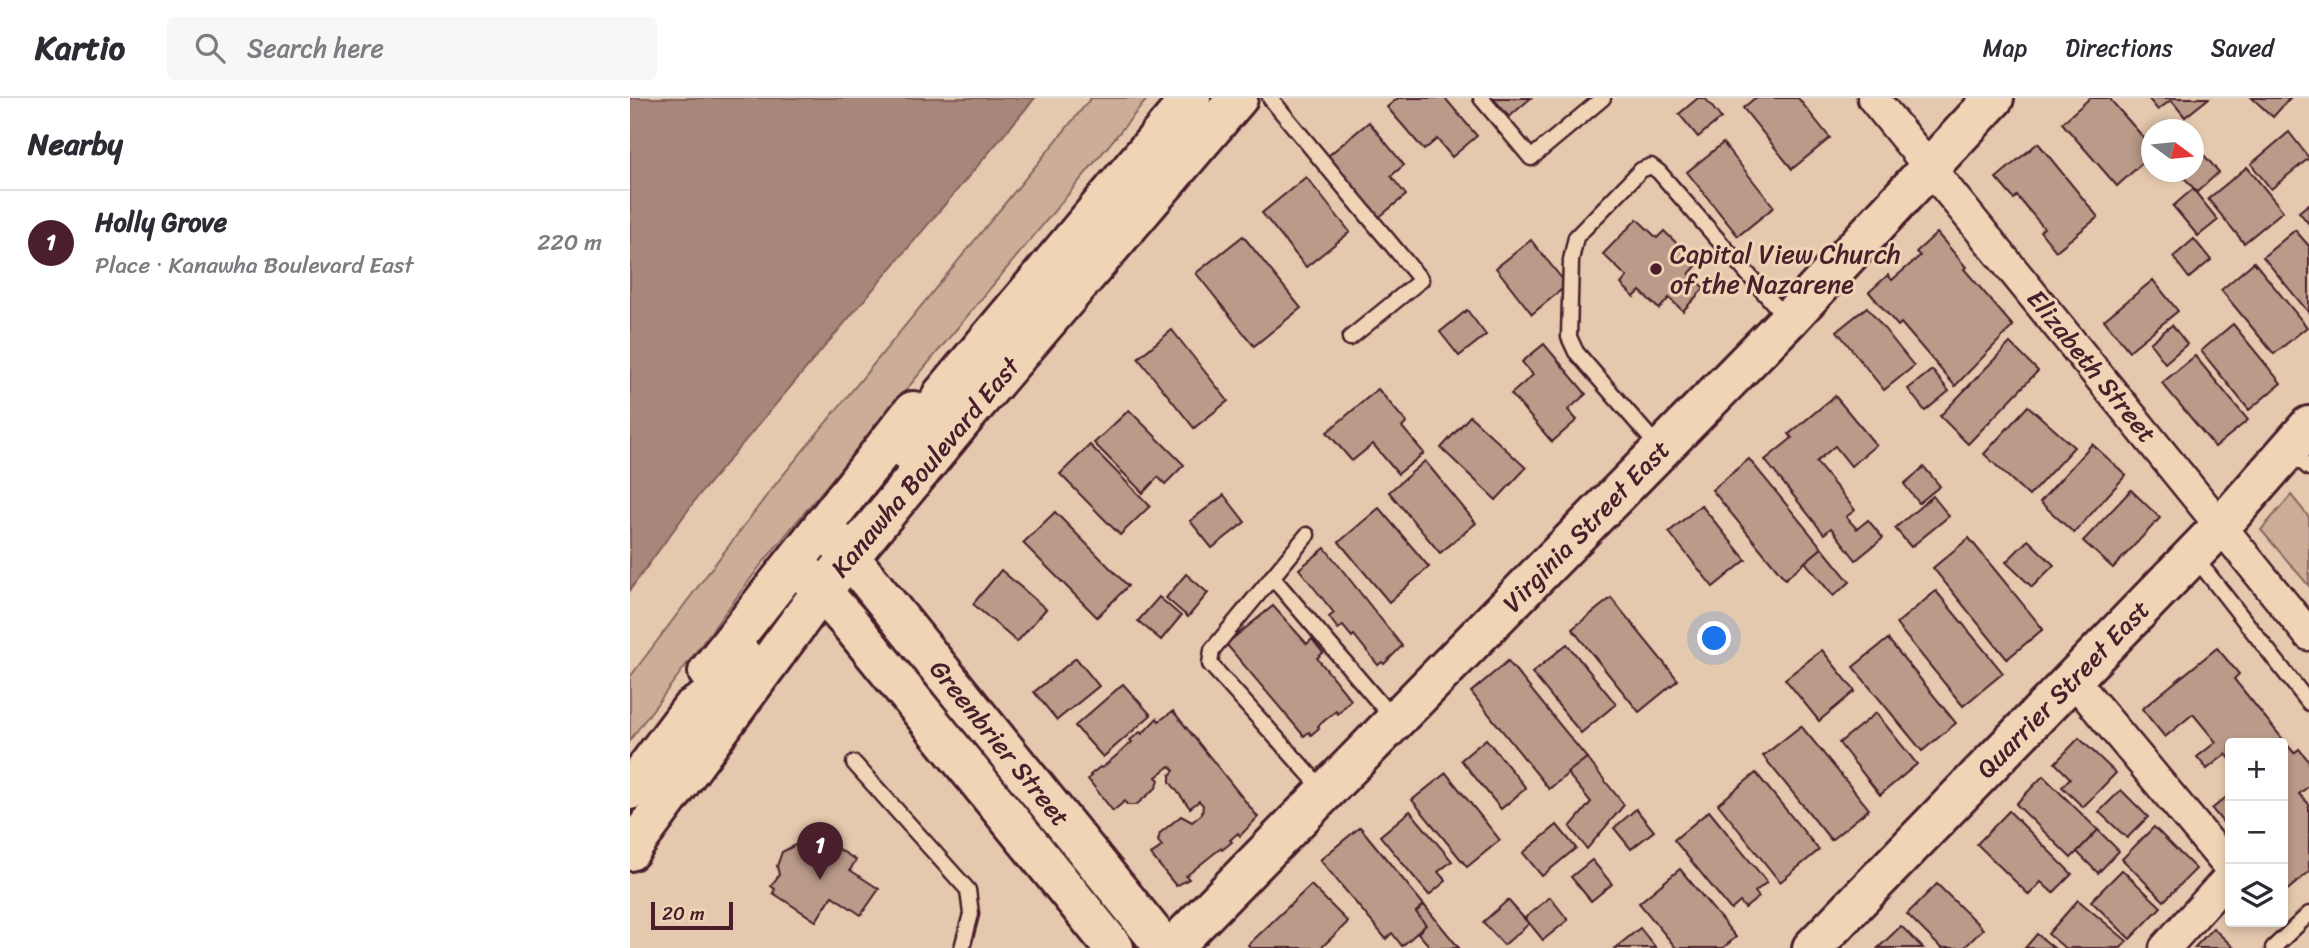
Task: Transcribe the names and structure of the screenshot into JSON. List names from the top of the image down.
{
  "streets": {
    "main road": [
      "Kanawha Boulevard East",
      "Virginia Street East",
      "Quarrier Street East",
      "Greenbrier Street"
    ],
    "street": ["Elizabeth Street"]
  },
  "crossings": [
    ["Elizabeth Street", "Virginia Street East"],
    ["Elizabeth Street", "Quarrier Street East"],
    ["Kanawha Boulevard East", "Greenbrier Street"]
  ],
  "places": ["Capital View Church of the Nazarene"],
  "scale_bar": "20 m",
  "north": "right",
  "page": {
    "header": "Kartio",
    "search": "Search here",
    "nav": ["Map", "Directions", "Saved"],
    "heading": "Nearby",
    "list": [
      {
        "mark": "1",
        "name": "Holly Grove",
        "note": "Place · Kanawha Boulevard East",
        "value": "220 m"
      }
    ],
    "map_buttons": ["+", "−"],
    "pins": "1",
    "scale": "20 m"
  }
}
